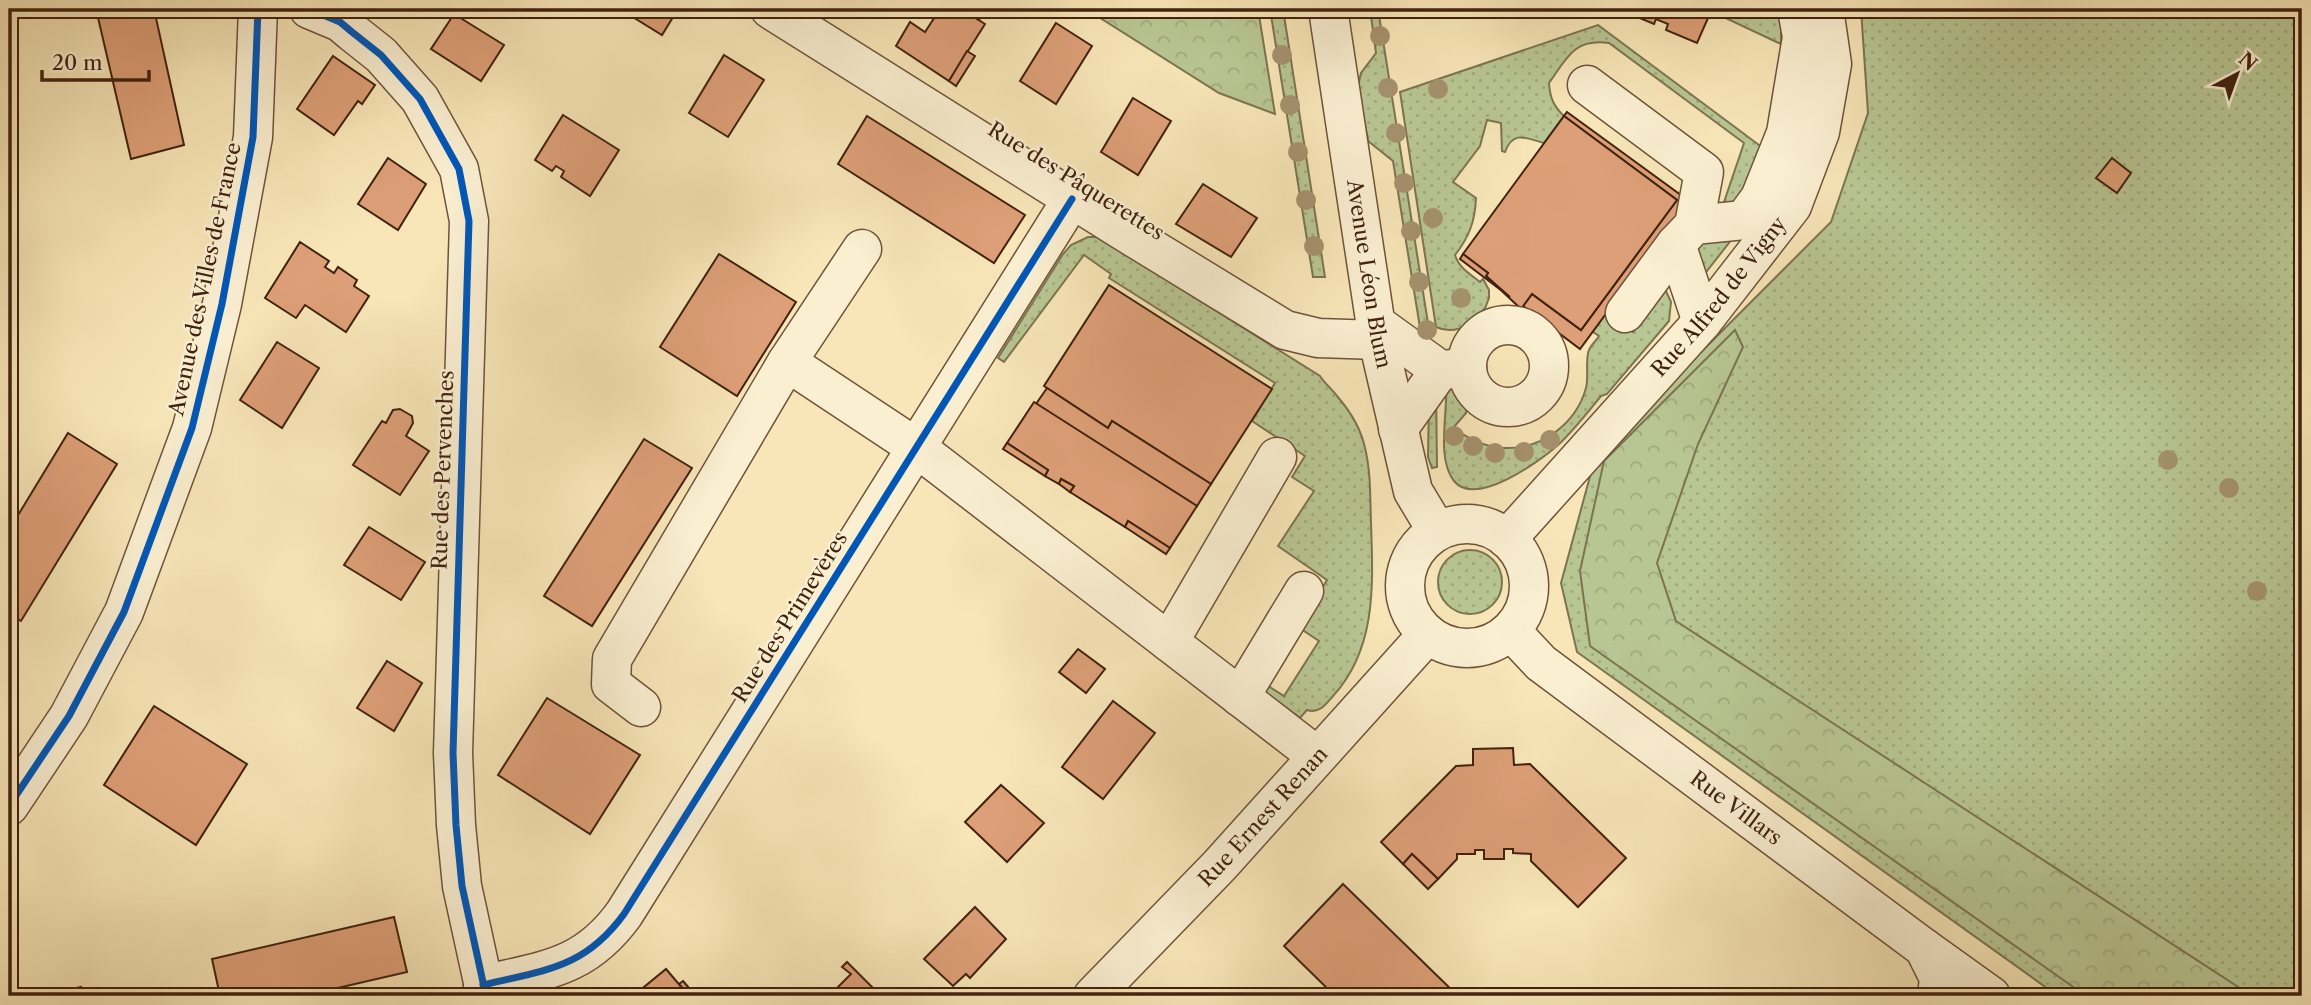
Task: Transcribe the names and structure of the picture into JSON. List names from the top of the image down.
{
  "streets": {
    "street": [
      "Rue des Pâquerettes",
      "Avenue Léon Blum",
      "Avenue des Villes de France",
      "Rue Alfred de Vigny",
      "Rue des Pervenches",
      "Rue des Primevères",
      "Rue Villars",
      "Rue Ernest Renan"
    ]
  },
  "crossings": [
    ["Rue des Pâquerettes", "Avenue Léon Blum"],
    ["Rue des Pâquerettes", "Rue des Primevères"],
    ["Avenue Léon Blum", "Rue Alfred de Vigny"],
    ["Avenue Léon Blum", "Rue Villars"],
    ["Avenue Léon Blum", "Rue Ernest Renan"],
    ["Rue Alfred de Vigny", "Rue Villars"],
    ["Rue Alfred de Vigny", "Rue Ernest Renan"],
    ["Rue des Pervenches", "Rue des Primevères"],
    ["Rue Villars", "Rue Ernest Renan"]
  ],
  "scale_bar": "20 m",
  "north": "top right"
}
